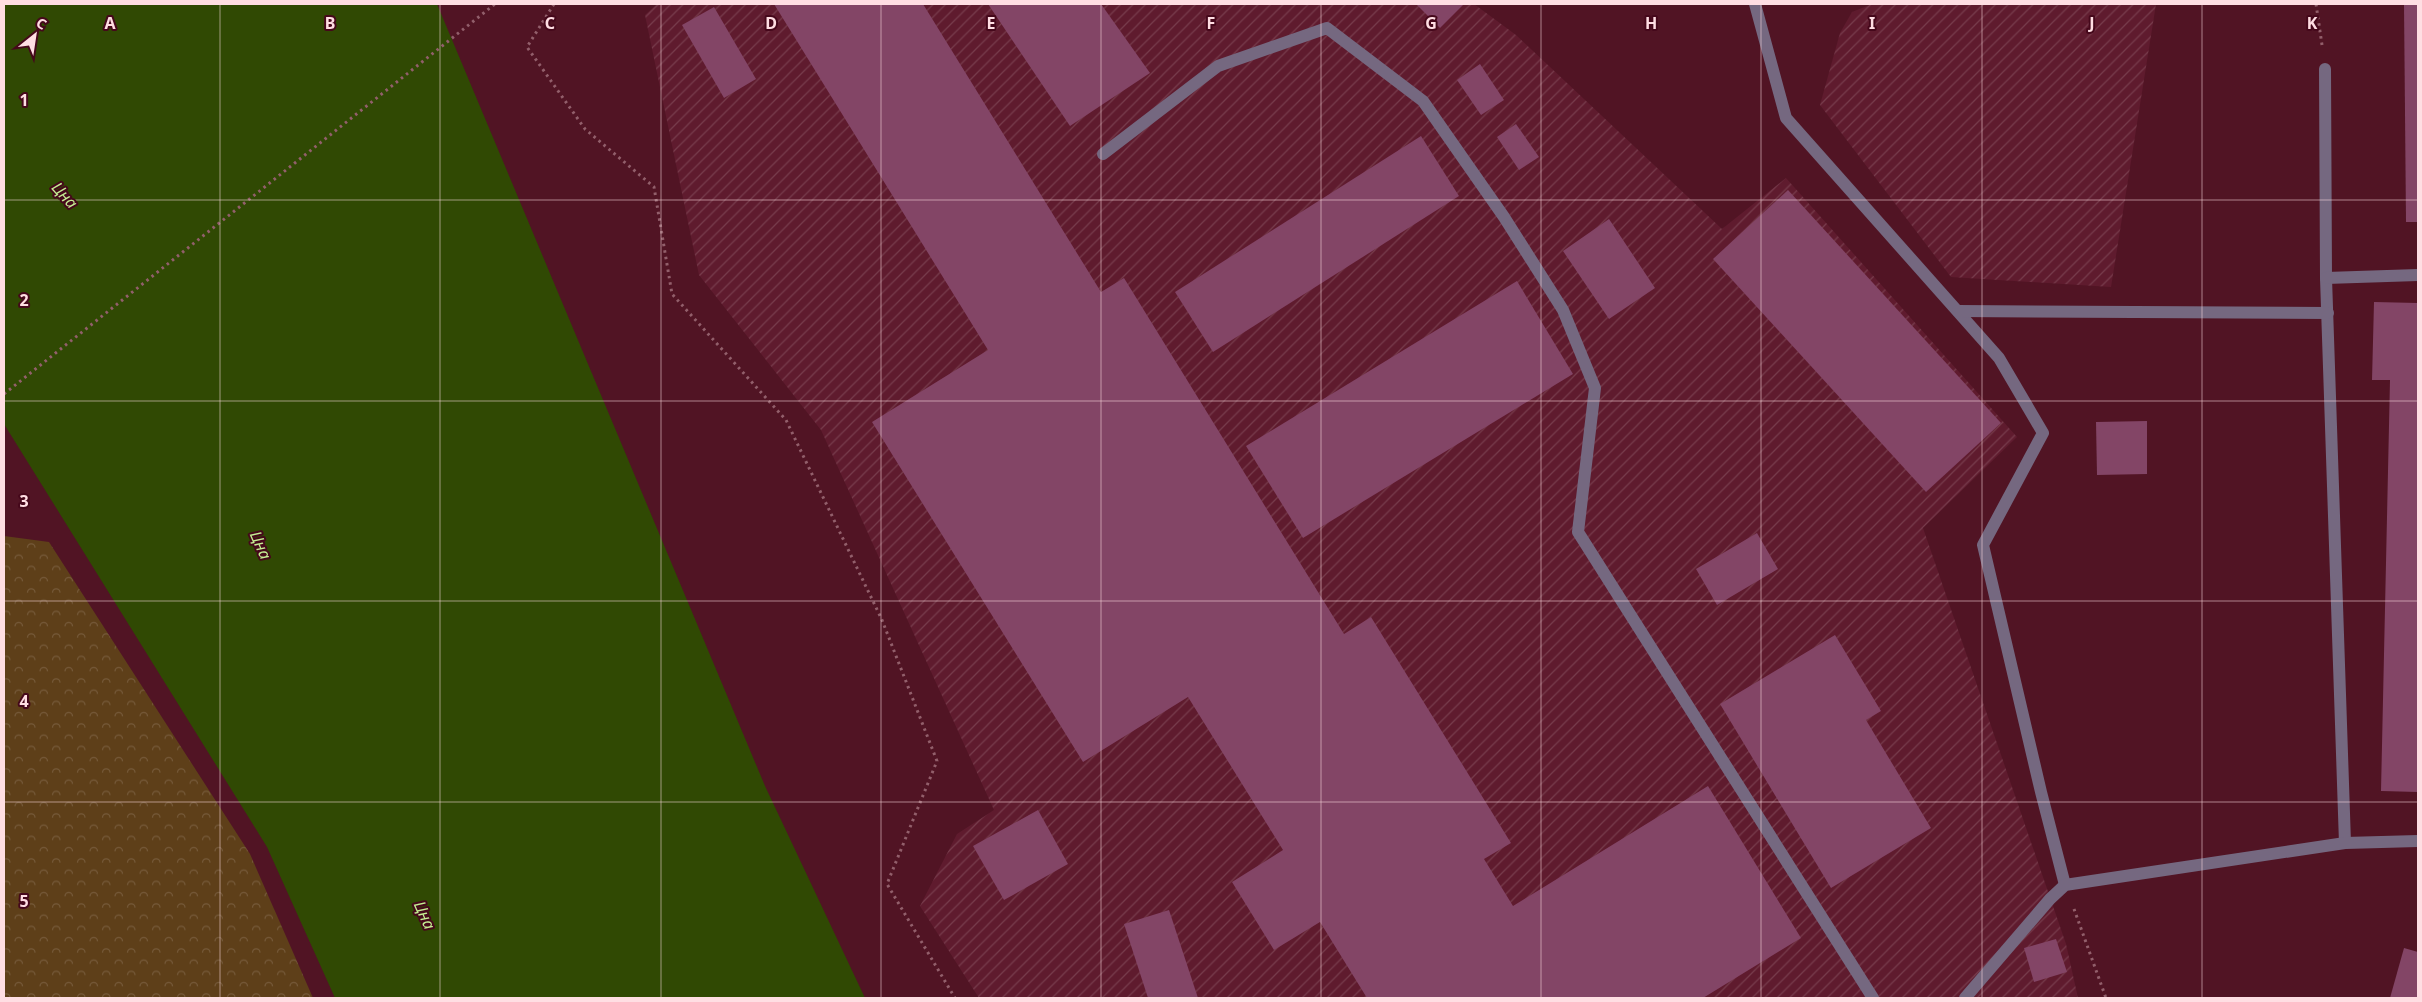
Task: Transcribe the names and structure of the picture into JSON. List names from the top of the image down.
{
  "water": ["Цна"],
  "north": "top right",
  "grid": {
    "columns": [
      "A",
      "B",
      "C",
      "D",
      "E",
      "F",
      "G",
      "H",
      "I",
      "J",
      "K"
    ],
    "rows": [
      "1",
      "2",
      "3",
      "4",
      "5"
    ]
  }
}
